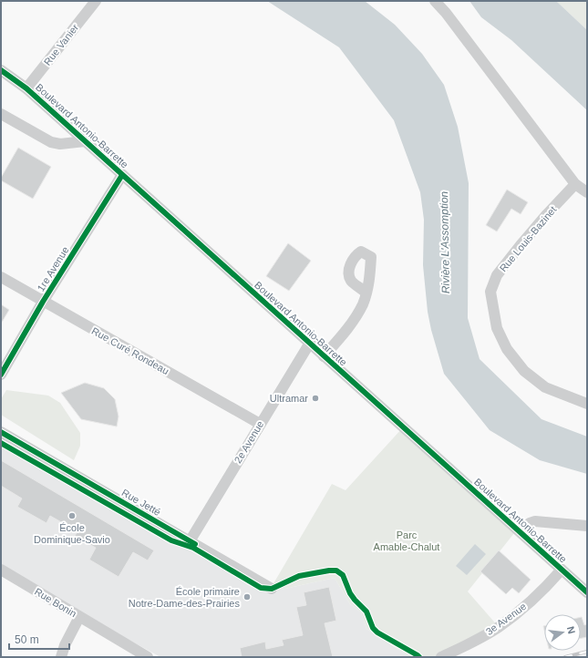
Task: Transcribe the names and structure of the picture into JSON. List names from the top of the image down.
{
  "streets": {
    "street": [
      "Rue Vanier",
      "Boulevard Antonio-Barrette",
      "Rue Louis-Bazinet",
      "1re Avenue",
      "Rue Curé Rondeau",
      "2e Avenue",
      "Rue Jetté",
      "Rue Bonin",
      "3e Avenue"
    ]
  },
  "crossings": [
    ["Rue Vanier", "Boulevard Antonio-Barrette"],
    ["Boulevard Antonio-Barrette", "1re Avenue"],
    ["Boulevard Antonio-Barrette", "2e Avenue"],
    ["Boulevard Antonio-Barrette", "3e Avenue"],
    ["1re Avenue", "Rue Curé Rondeau"],
    ["Rue Curé Rondeau", "2e Avenue"],
    ["2e Avenue", "Rue Jetté"]
  ],
  "water": ["Rivière L'Assomption"],
  "parks": ["Parc Amable-Chalut"],
  "places": ["Ultramar", "École Dominique-Savio", "École primaire Notre-Dame-des-Prairies"],
  "scale_bar": "50 m",
  "north": "right"
}
